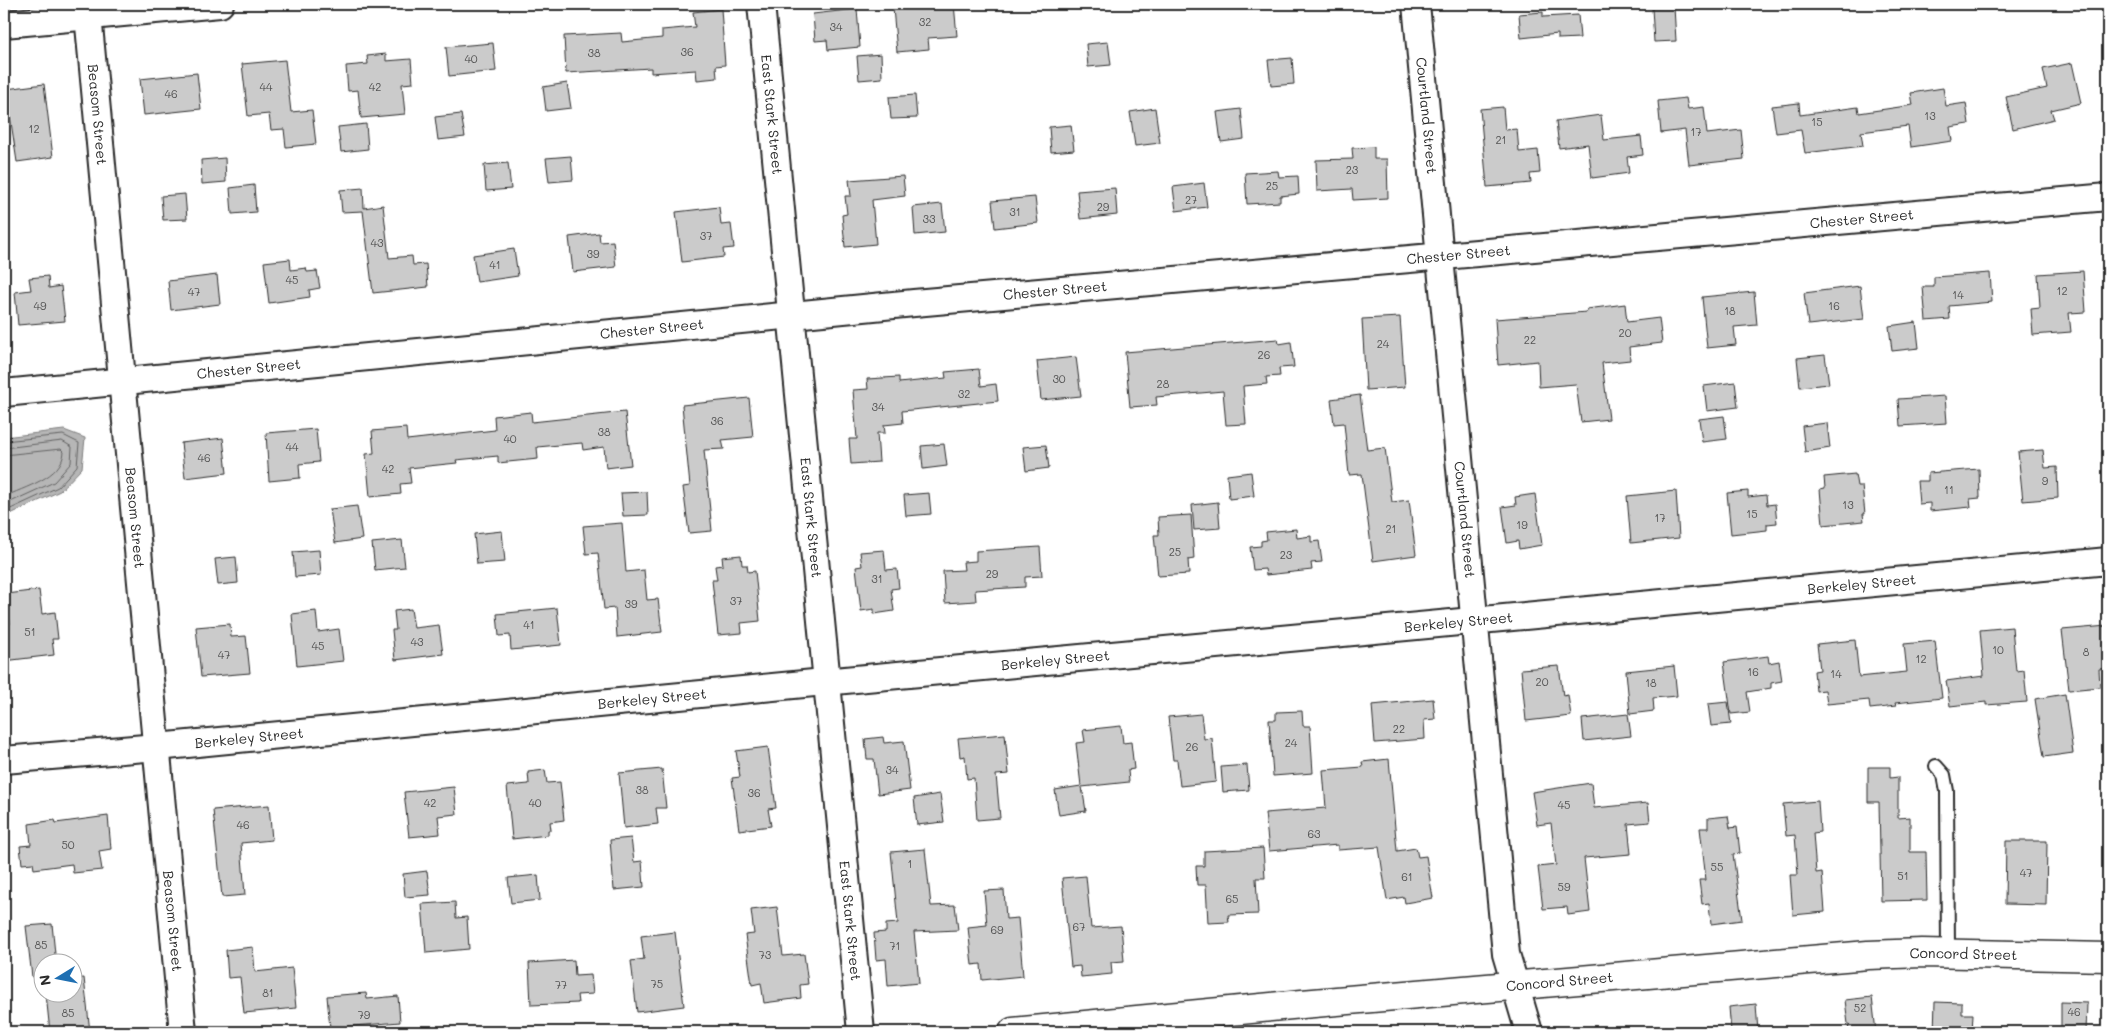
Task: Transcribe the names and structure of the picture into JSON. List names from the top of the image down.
{
  "streets": {
    "main road": ["Concord Street"],
    "street": [
      "Beasom Street",
      "East Stark Street",
      "Courtland Street",
      "Chester Street",
      "Berkeley Street"
    ]
  },
  "crossings": [
    ["Beasom Street", "Chester Street"],
    ["Beasom Street", "Berkeley Street"],
    ["East Stark Street", "Chester Street"],
    ["East Stark Street", "Berkeley Street"],
    ["Courtland Street", "Chester Street"],
    ["Courtland Street", "Berkeley Street"],
    ["Courtland Street", "Concord Street"]
  ],
  "house_numbers": [
    "32",
    "34",
    "36",
    "38",
    "40",
    "44",
    "42",
    "46",
    "13",
    "15",
    "12",
    "17",
    "21",
    "23",
    "25",
    "27",
    "29",
    "31",
    "33",
    "37",
    "43",
    "39",
    "41",
    "45",
    "12",
    "47",
    "14",
    "49",
    "16",
    "18",
    "20",
    "22",
    "24",
    "26",
    "30",
    "28",
    "32",
    "34",
    "36",
    "38",
    "40",
    "44",
    "46",
    "42",
    "9",
    "11",
    "13",
    "15",
    "17",
    "19",
    "21",
    "25",
    "23",
    "29",
    "31",
    "37",
    "39",
    "41",
    "51",
    "43",
    "45",
    "10",
    "8",
    "47",
    "12",
    "16",
    "14",
    "20",
    "18",
    "22",
    "24",
    "26",
    "34",
    "38",
    "36",
    "42",
    "40",
    "45",
    "46",
    "63",
    "50",
    "1",
    "55",
    "47",
    "51",
    "61",
    "59",
    "65",
    "67",
    "69",
    "85",
    "71",
    "73",
    "75",
    "77",
    "81",
    "52",
    "46",
    "85",
    "79"
  ],
  "north": "left"
}
